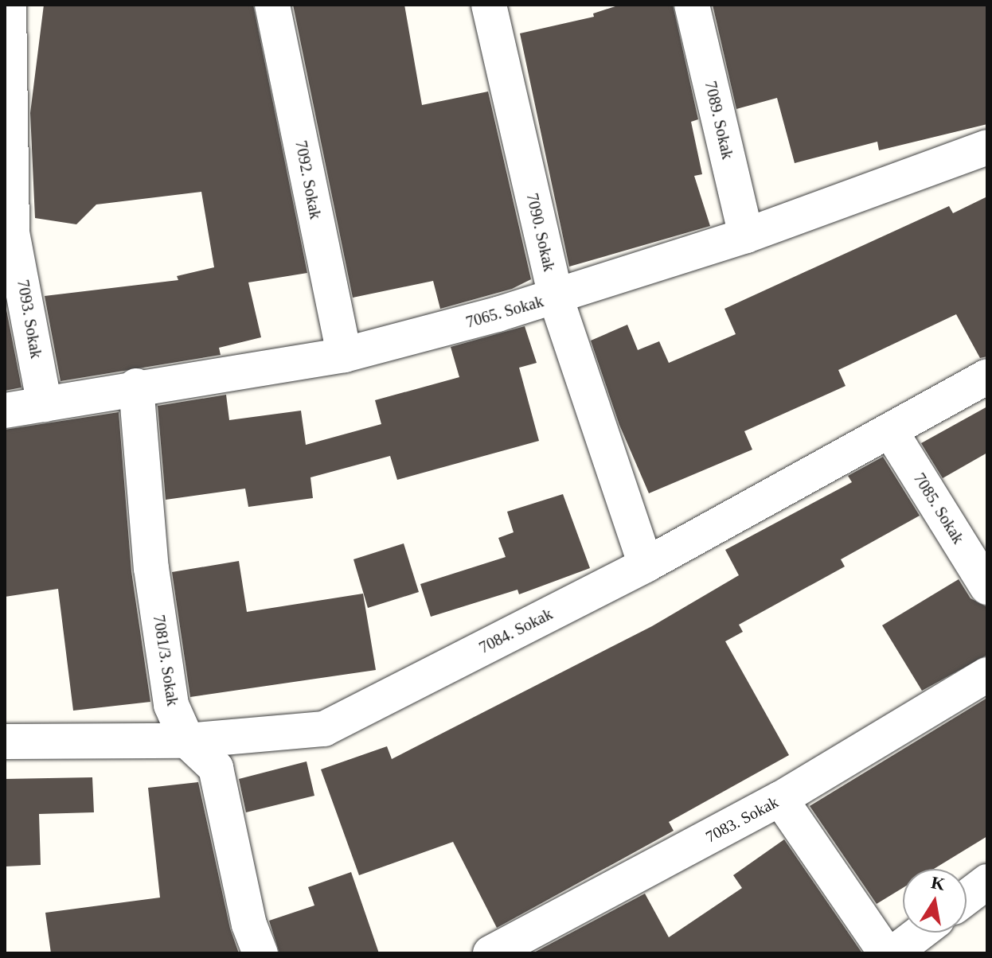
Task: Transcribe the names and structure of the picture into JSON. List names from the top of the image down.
{
  "streets": {
    "street": [
      "7089. Sokak",
      "7092. Sokak",
      "7090. Sokak",
      "7065. Sokak",
      "7093. Sokak",
      "7085. Sokak",
      "7084. Sokak",
      "7081/3. Sokak",
      "7083. Sokak"
    ]
  },
  "crossings": [
    ["7089. Sokak", "7065. Sokak"],
    ["7092. Sokak", "7065. Sokak"],
    ["7090. Sokak", "7065. Sokak"],
    ["7090. Sokak", "7084. Sokak"],
    ["7065. Sokak", "7093. Sokak"],
    ["7065. Sokak", "7081/3. Sokak"],
    ["7085. Sokak", "7084. Sokak"],
    ["7084. Sokak", "7081/3. Sokak"]
  ],
  "north": "top"
}
